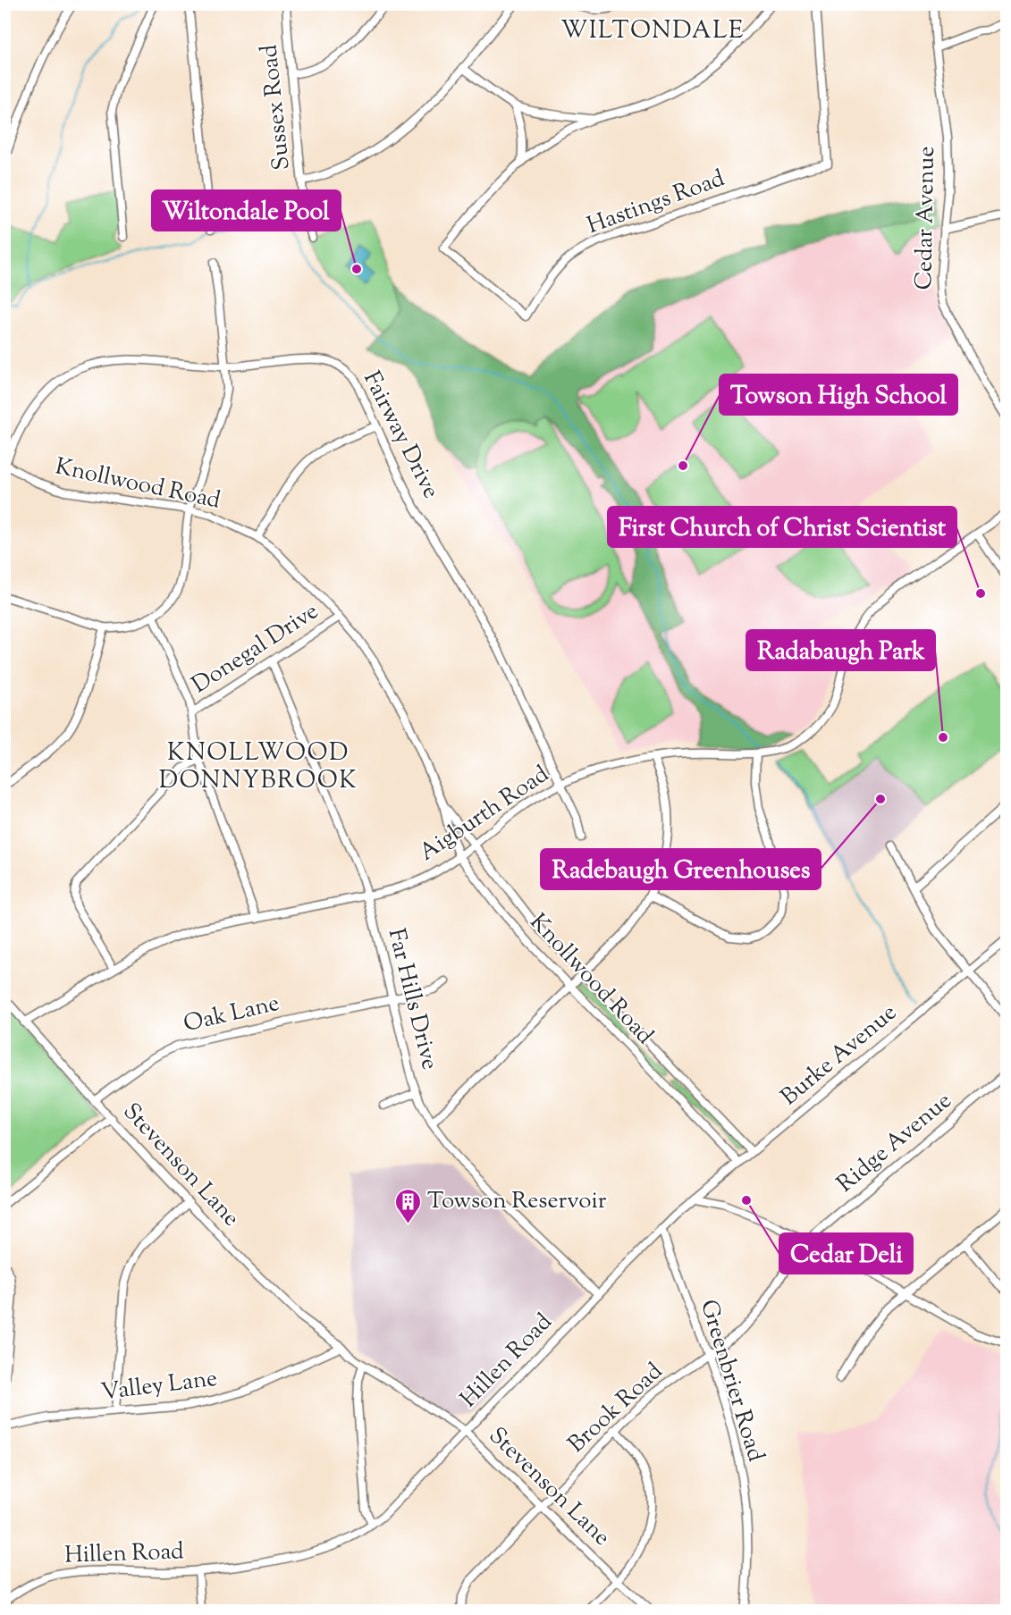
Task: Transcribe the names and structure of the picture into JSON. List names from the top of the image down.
{
  "streets": {
    "street": [
      "Sussex Road",
      "Hastings Road",
      "Cedar Avenue",
      "Fairway Drive",
      "Knollwood Road",
      "Donegal Drive",
      "Aigburth Road",
      "Far Hills Drive",
      "Oak Lane",
      "Burke Avenue",
      "Ridge Avenue",
      "Stevenson Lane",
      "Hillen Road",
      "Greenbrier Road",
      "Valley Lane",
      "Brook Road"
    ]
  },
  "crossings": [
    ["Fairway Drive", "Knollwood Road"],
    ["Fairway Drive", "Aigburth Road"],
    ["Knollwood Road", "Donegal Drive"],
    ["Knollwood Road", "Aigburth Road"],
    ["Knollwood Road", "Burke Avenue"],
    ["Donegal Drive", "Far Hills Drive"],
    ["Aigburth Road", "Far Hills Drive"],
    ["Aigburth Road", "Stevenson Lane"],
    ["Far Hills Drive", "Oak Lane"],
    ["Far Hills Drive", "Hillen Road"],
    ["Oak Lane", "Stevenson Lane"],
    ["Burke Avenue", "Hillen Road"],
    ["Ridge Avenue", "Brook Road"],
    ["Stevenson Lane", "Hillen Road"],
    ["Stevenson Lane", "Valley Lane"],
    ["Stevenson Lane", "Brook Road"],
    ["Hillen Road", "Greenbrier Road"],
    ["Greenbrier Road", "Brook Road"]
  ],
  "districts": ["WILTONDALE", "KNOLLWOOD DONNYBROOK"],
  "places": {
    "other": [
      "Wiltondale Pool",
      "Towson High School",
      "First Church of Christ Scientist",
      "Radabaugh Park",
      "Radebaugh Greenhouses",
      "Cedar Deli"
    ],
    "building": ["Towson Reservoir"]
  }
}
